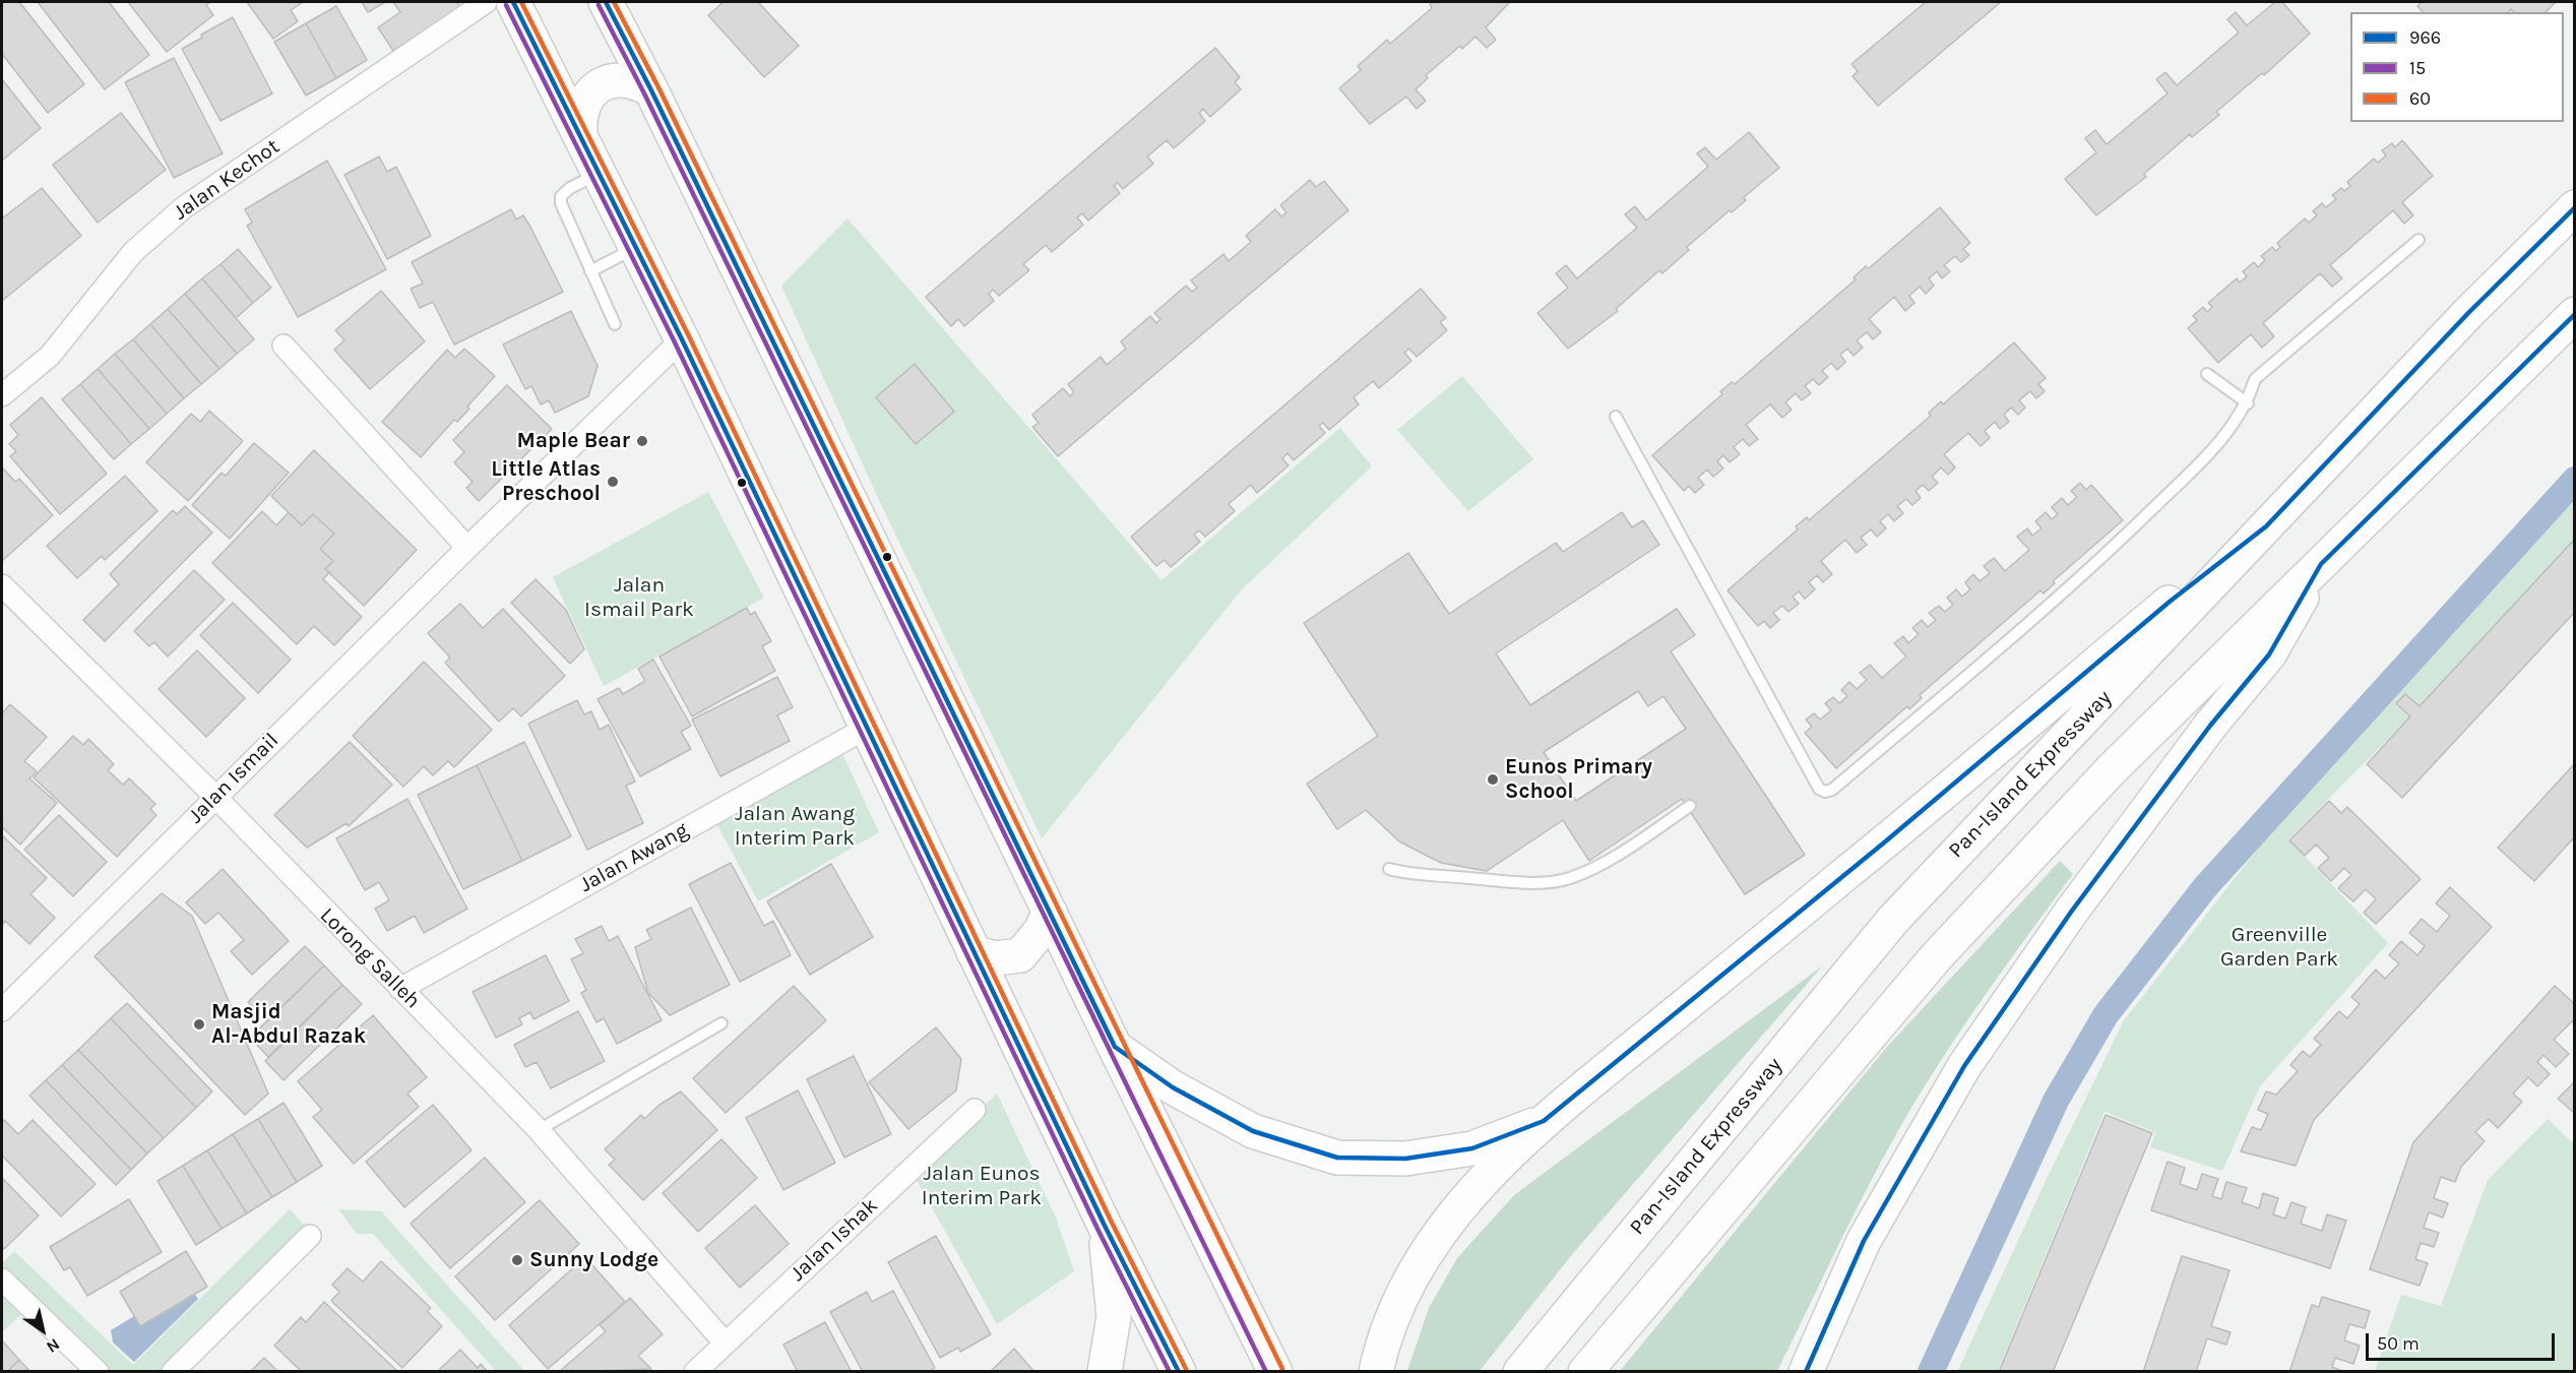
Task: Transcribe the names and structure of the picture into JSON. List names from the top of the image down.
{
  "streets": {
    "highway": ["Pan-Island Expressway"],
    "street": [
      "Jalan Kechot",
      "Jalan Ismail",
      "Jalan Awang",
      "Lorong Salleh",
      "Jalan Ishak"
    ]
  },
  "crossings": [
    ["Jalan Ismail", "Lorong Salleh"],
    ["Jalan Awang", "Lorong Salleh"],
    ["Lorong Salleh", "Jalan Ishak"]
  ],
  "parks": [
    "Jalan Ismail Park",
    "Jalan Awang Interim Park",
    "Greenville Garden Park",
    "Jalan Eunos Interim Park"
  ],
  "places": [
    "Maple Bear",
    "Little Atlas Preschool",
    "Eunos Primary School",
    "Masjid Al-Abdul Razak",
    "Sunny Lodge"
  ],
  "lines": ["transit line 966", "transit line 60", "transit line 15"],
  "legend": ["966", "15", "60"],
  "scale_bar": "50 m",
  "north": "bottom right"
}
